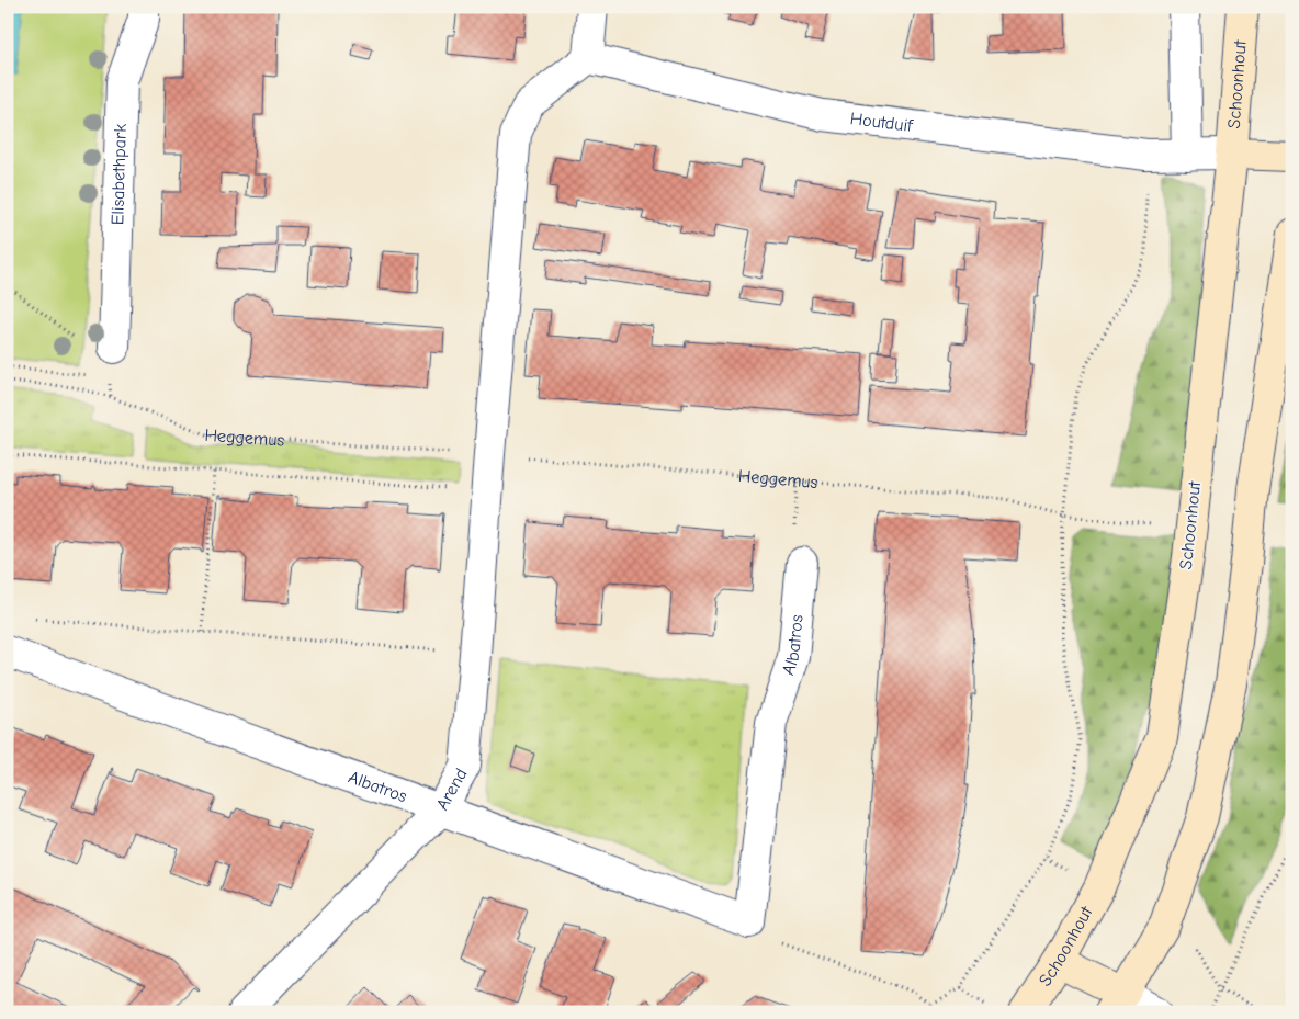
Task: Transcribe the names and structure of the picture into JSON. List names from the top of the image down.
{
  "streets": {
    "main road": ["Schoonhout"],
    "street": [
      "Houtduif",
      "Elisabethpark",
      "Albatros",
      "Arend"
    ],
    "path": ["Heggemus"]
  },
  "crossings": [
    ["Schoonhout", "Houtduif"],
    ["Schoonhout", "Heggemus"],
    ["Heggemus", "Arend"],
    ["Albatros", "Arend"]
  ]
}
